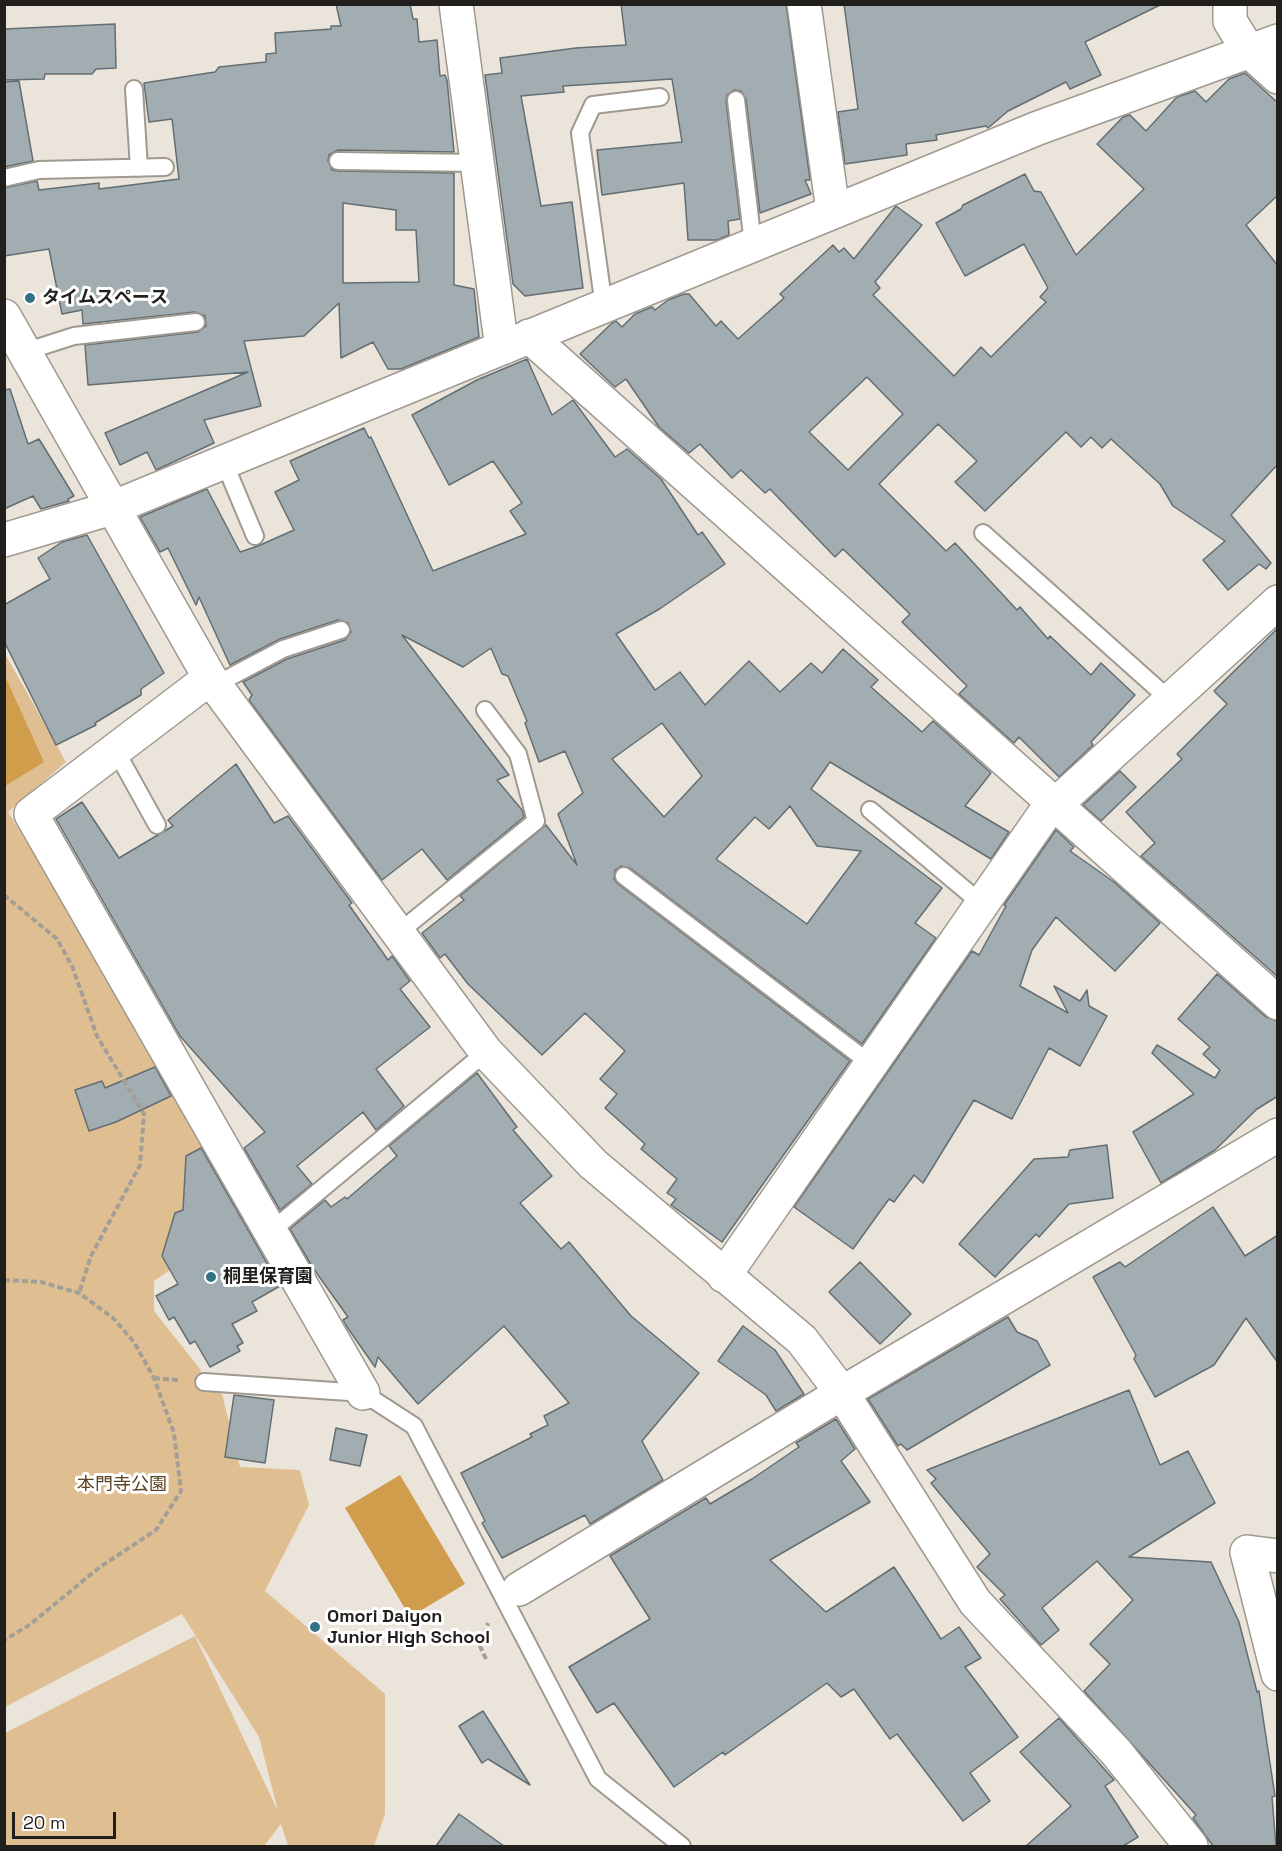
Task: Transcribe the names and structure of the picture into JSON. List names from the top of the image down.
{
  "parks": ["本門寺公園"],
  "places": ["タイムスペース", "桐里保育園", "Omori Daiyon Junior High School"],
  "scale_bar": "20 m"
}
